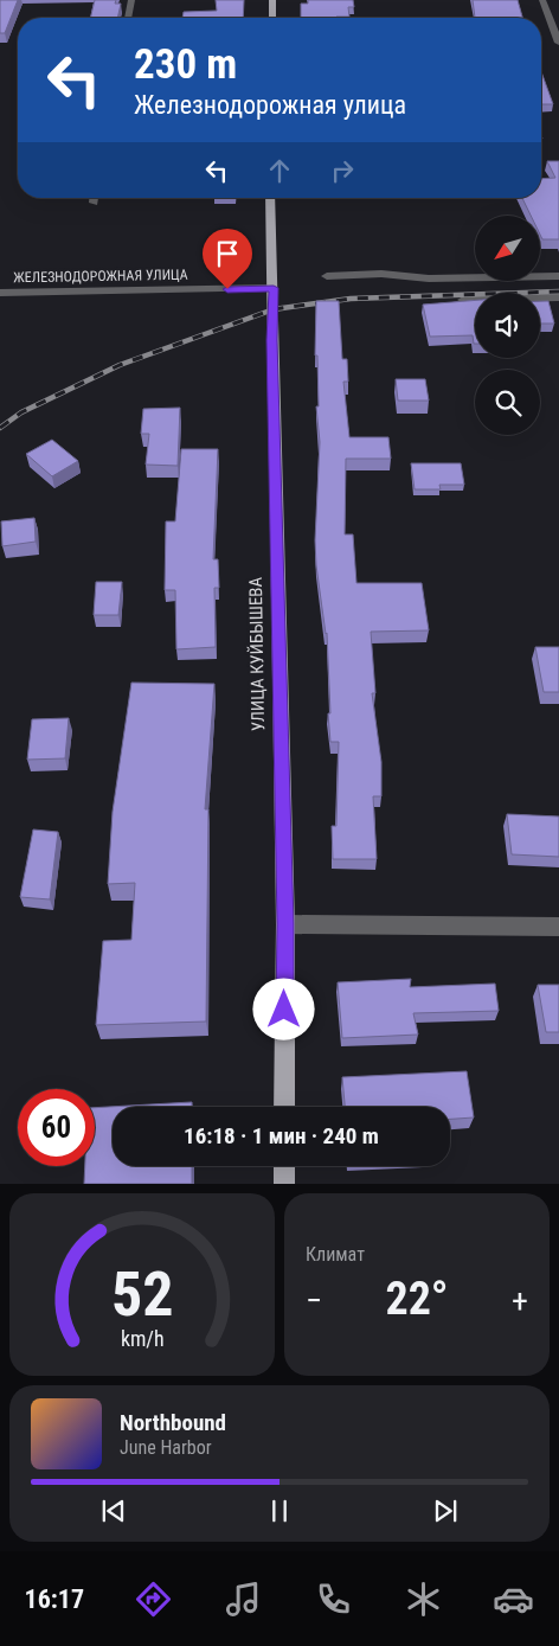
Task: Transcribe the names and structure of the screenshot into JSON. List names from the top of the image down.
{
  "streets": {
    "main road": ["УЛИЦА КУЙБЫШЕВА"],
    "street": ["ЖЕЛЕЗНОДОРОЖНАЯ УЛИЦА"]
  },
  "crossings": [
    ["ЖЕЛЕЗНОДОРОЖНАЯ УЛИЦА", "УЛИЦА КУЙБЫШЕВА"]
  ],
  "north": "bottom left",
  "page": {
    "turn": ["230 m", "Железнодорожная улица"],
    "limit": "60",
    "trip": "16:18 · 1 мин · 240 m",
    "tile": "Климат",
    "heat": ["−", "22°", "+"],
    "song": ["Northbound", "June Harbor"],
    "tabs": "16:17",
    "gauge": ["52", "km/h"]
  }
}
